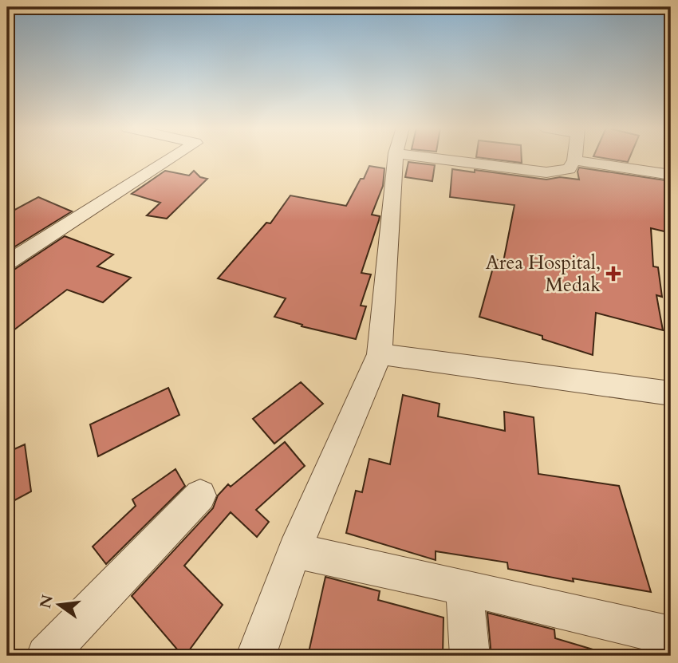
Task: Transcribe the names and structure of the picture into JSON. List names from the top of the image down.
{
  "places": {
    "health": ["Area Hospital, Medak"]
  },
  "north": "left"
}
